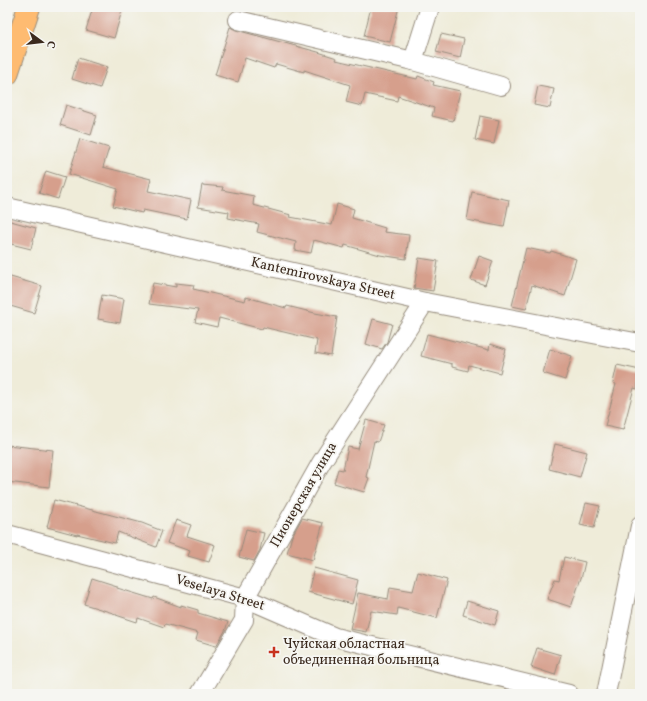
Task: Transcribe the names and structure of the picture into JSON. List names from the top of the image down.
{
  "streets": {
    "street": ["Kantemirovskaya Street", "Пионерская улица", "Veselaya Street"]
  },
  "crossings": [
    ["Kantemirovskaya Street", "Пионерская улица"],
    ["Пионерская улица", "Veselaya Street"]
  ],
  "places": {
    "health": ["Чуйская областная объединенная больница"]
  },
  "north": "right"
}
